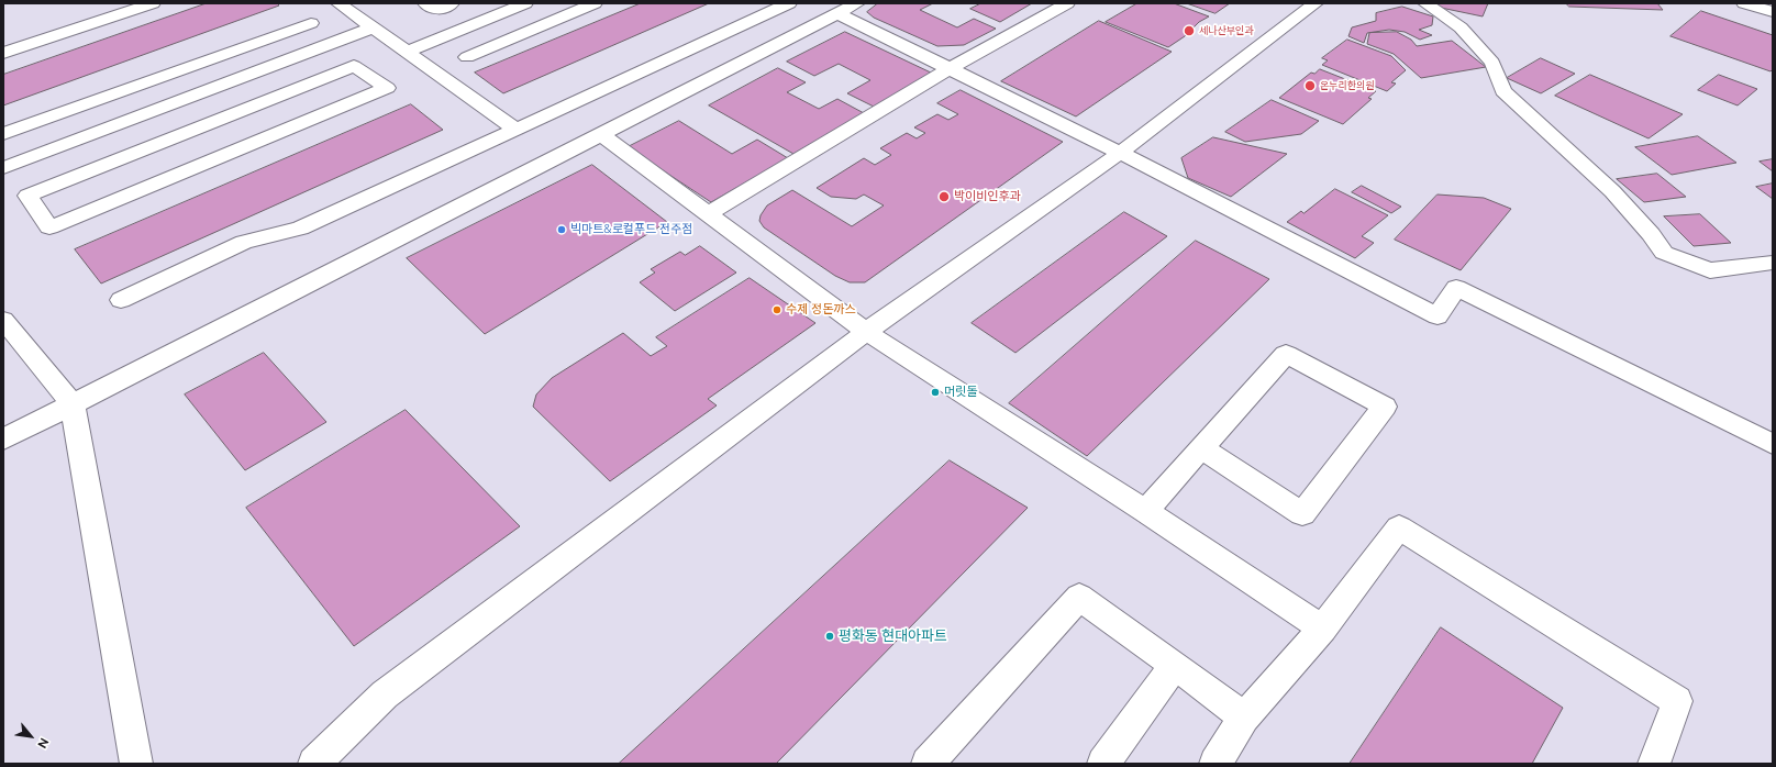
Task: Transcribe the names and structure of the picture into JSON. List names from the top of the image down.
{
  "places": [
    "세나산부인과",
    "온누리한의원",
    "박이비인후과",
    "빅마트&로컬푸드 전주점",
    "수제 정돈까스",
    "머릿돌",
    "평화동 현대아파트"
  ],
  "north": "bottom right"
}
